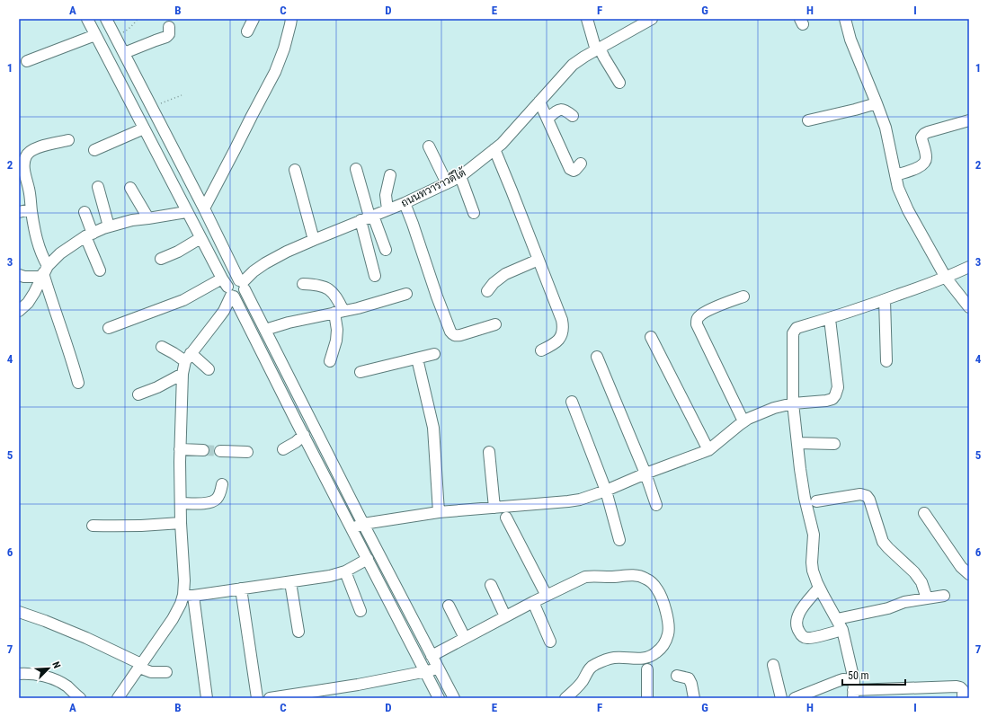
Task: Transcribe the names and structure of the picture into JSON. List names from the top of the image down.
{
  "streets": {
    "street": ["ถนนทวาราวดีใต้"]
  },
  "scale_bar": "50 m",
  "north": "top right",
  "grid": {
    "columns": [
      "A",
      "B",
      "C",
      "D",
      "E",
      "F",
      "G",
      "H",
      "I"
    ],
    "rows": [
      "1",
      "2",
      "3",
      "4",
      "5",
      "6",
      "7"
    ]
  }
}
